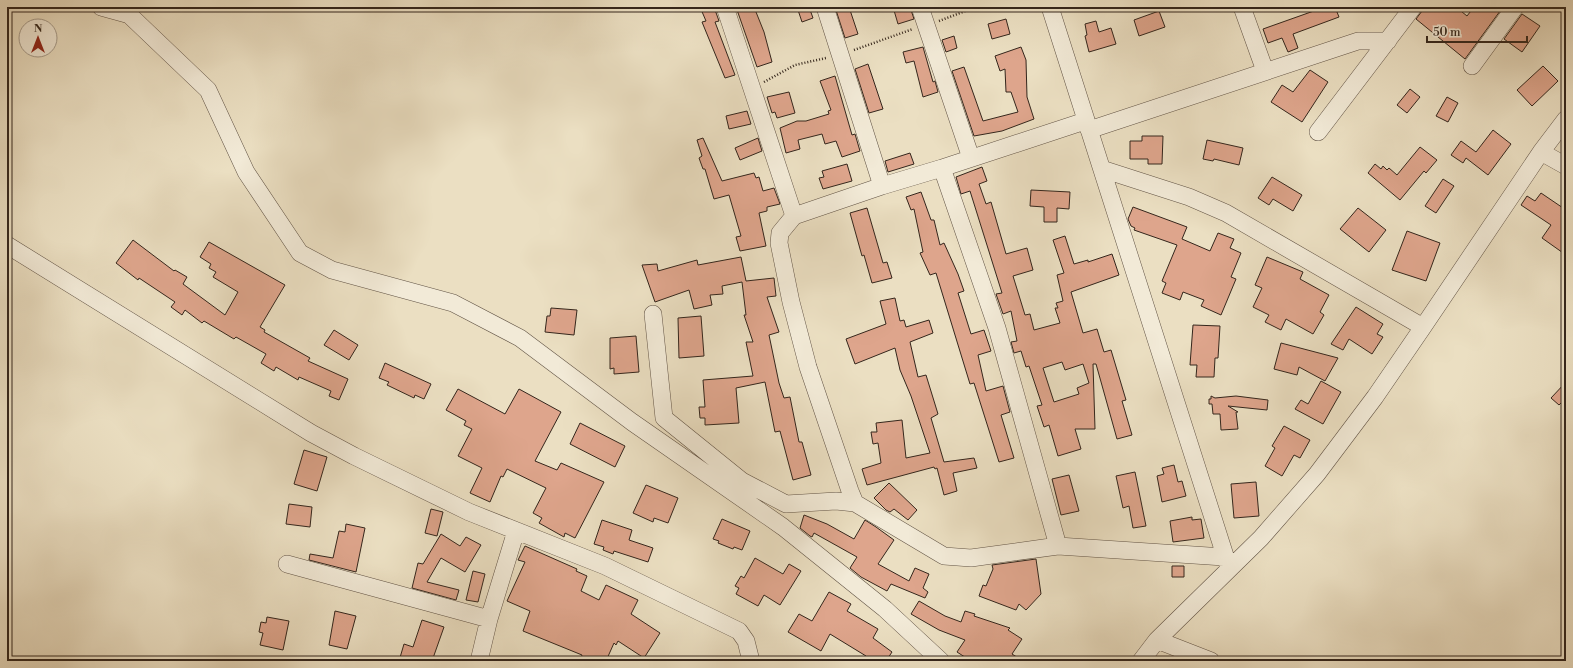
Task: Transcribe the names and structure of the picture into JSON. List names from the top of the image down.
{
  "scale_bar": "50 m",
  "north": "top"
}
